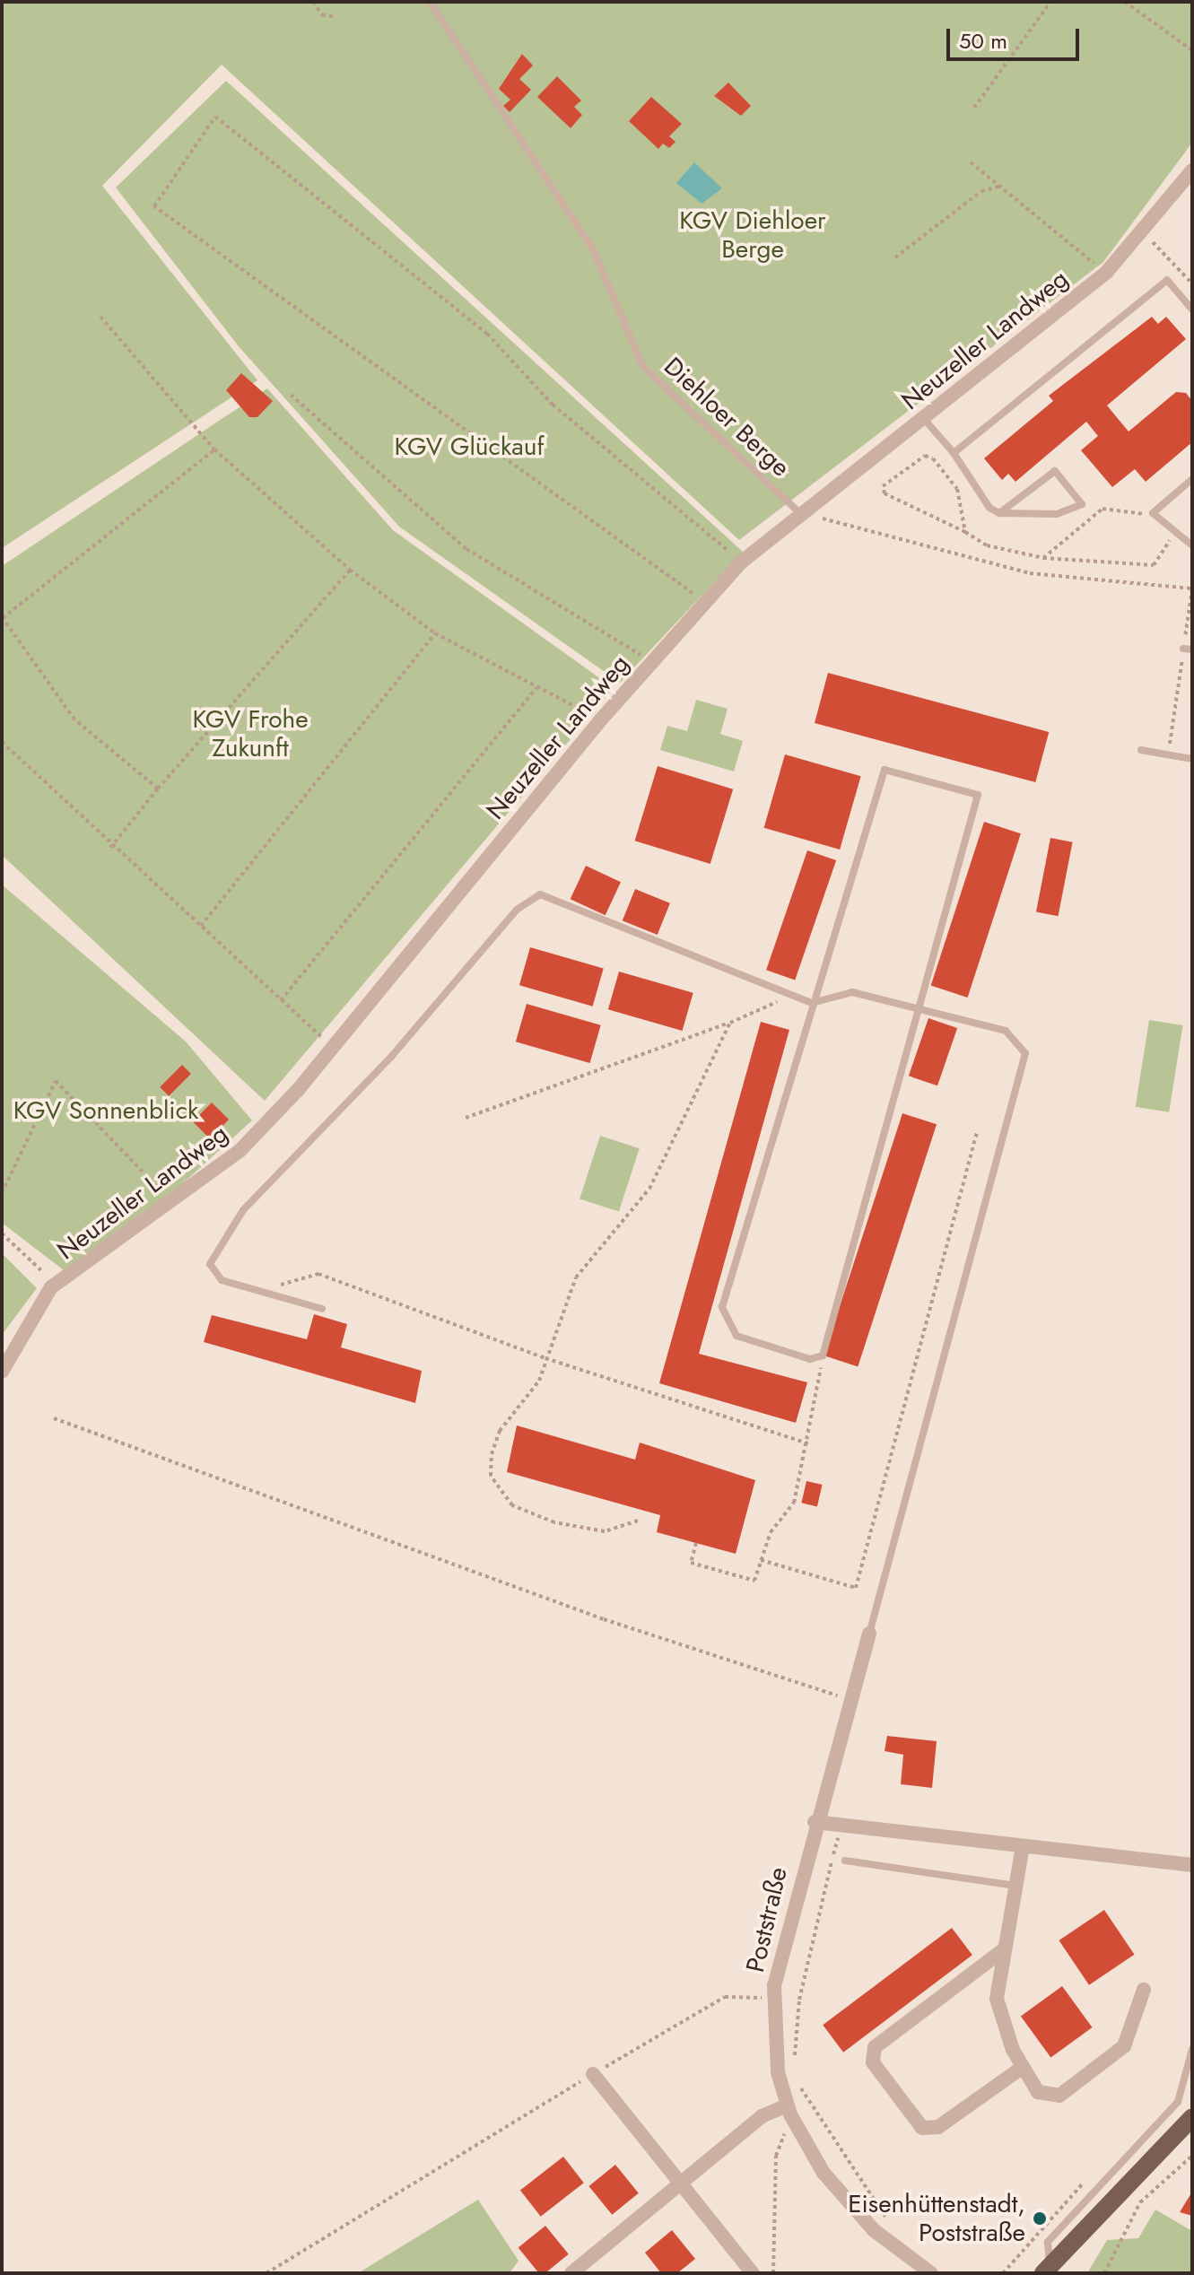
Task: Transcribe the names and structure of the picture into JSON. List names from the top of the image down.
{
  "streets": {
    "street": ["Neuzeller Landweg", "Poststraße"],
    "lane": ["Diehloer Berge"]
  },
  "crossings": [
    ["Neuzeller Landweg", "Diehloer Berge"]
  ],
  "parks": [
    "KGV Diehloer Berge",
    "KGV Glückauf",
    "KGV Frohe Zukunft",
    "KGV Sonnenblick"
  ],
  "places": ["Eisenhüttenstadt, Poststraße"],
  "scale_bar": "50 m"
}
